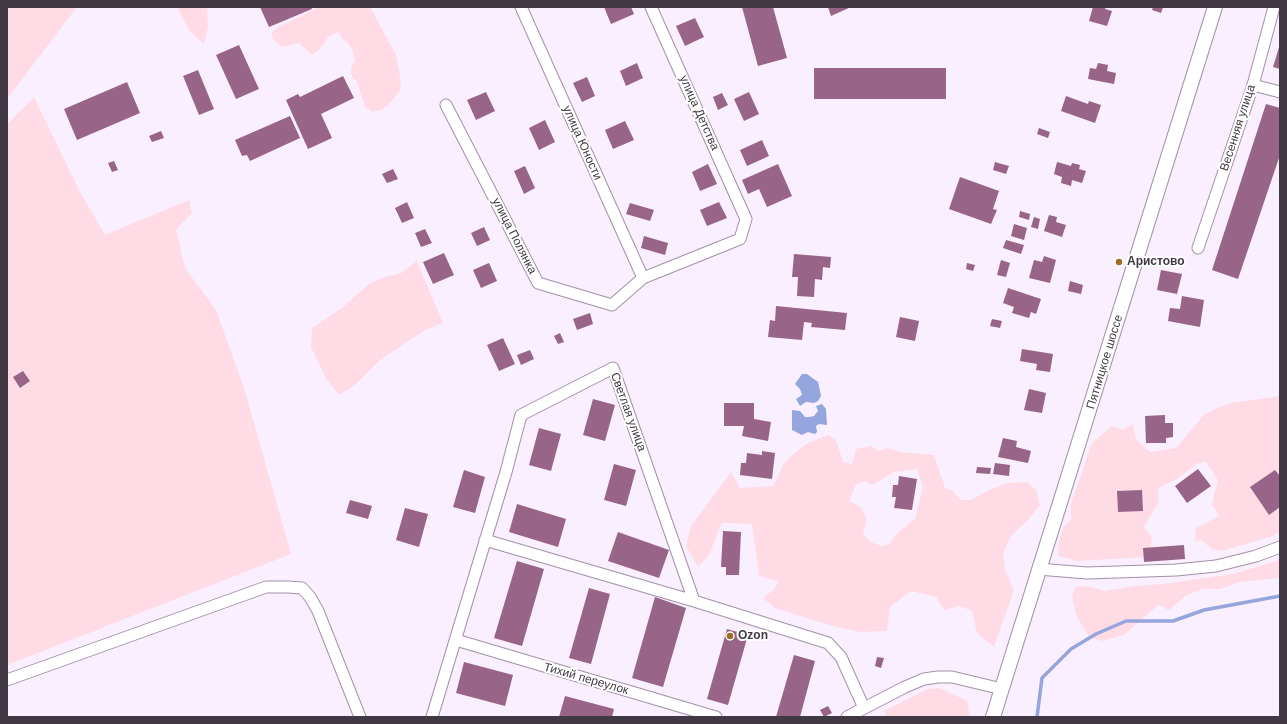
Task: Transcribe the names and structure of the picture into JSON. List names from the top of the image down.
{
  "streets": {
    "main road": ["Пятницкое шоссе"],
    "street": [
      "улица Детства",
      "Весенняя улица",
      "улица Юности",
      "улица Полянка",
      "Светлая улица",
      "Тихий переулок"
    ]
  },
  "crossings": [
    ["улица Детства", "улица Юности"],
    ["улица Детства", "улица Полянка"],
    ["улица Юности", "улица Полянка"],
    ["Светлая улица", "Тихий переулок"]
  ],
  "places": ["Аристово", "Ozon"]
}
